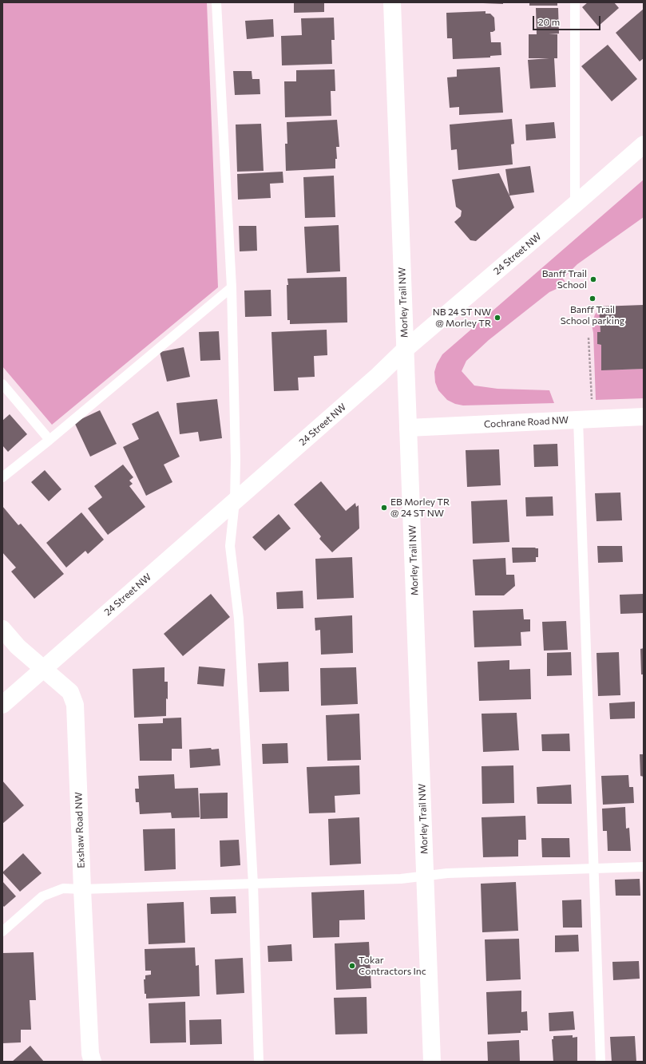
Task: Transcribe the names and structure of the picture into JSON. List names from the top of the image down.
{
  "streets": {
    "street": [
      "24 Street NW",
      "Morley Trail NW",
      "Cochrane Road NW",
      "Exshaw Road NW"
    ]
  },
  "crossings": [
    ["24 Street NW", "Morley Trail NW"],
    ["24 Street NW", "Exshaw Road NW"],
    ["Morley Trail NW", "Cochrane Road NW"]
  ],
  "places": [
    "Banff Trail School",
    "Banff Trail School parking",
    "NB 24 ST NW @ Morley TR",
    "EB Morley TR @ 24 ST NW",
    "Tokar Contractors Inc"
  ],
  "scale_bar": "20 m"
}
